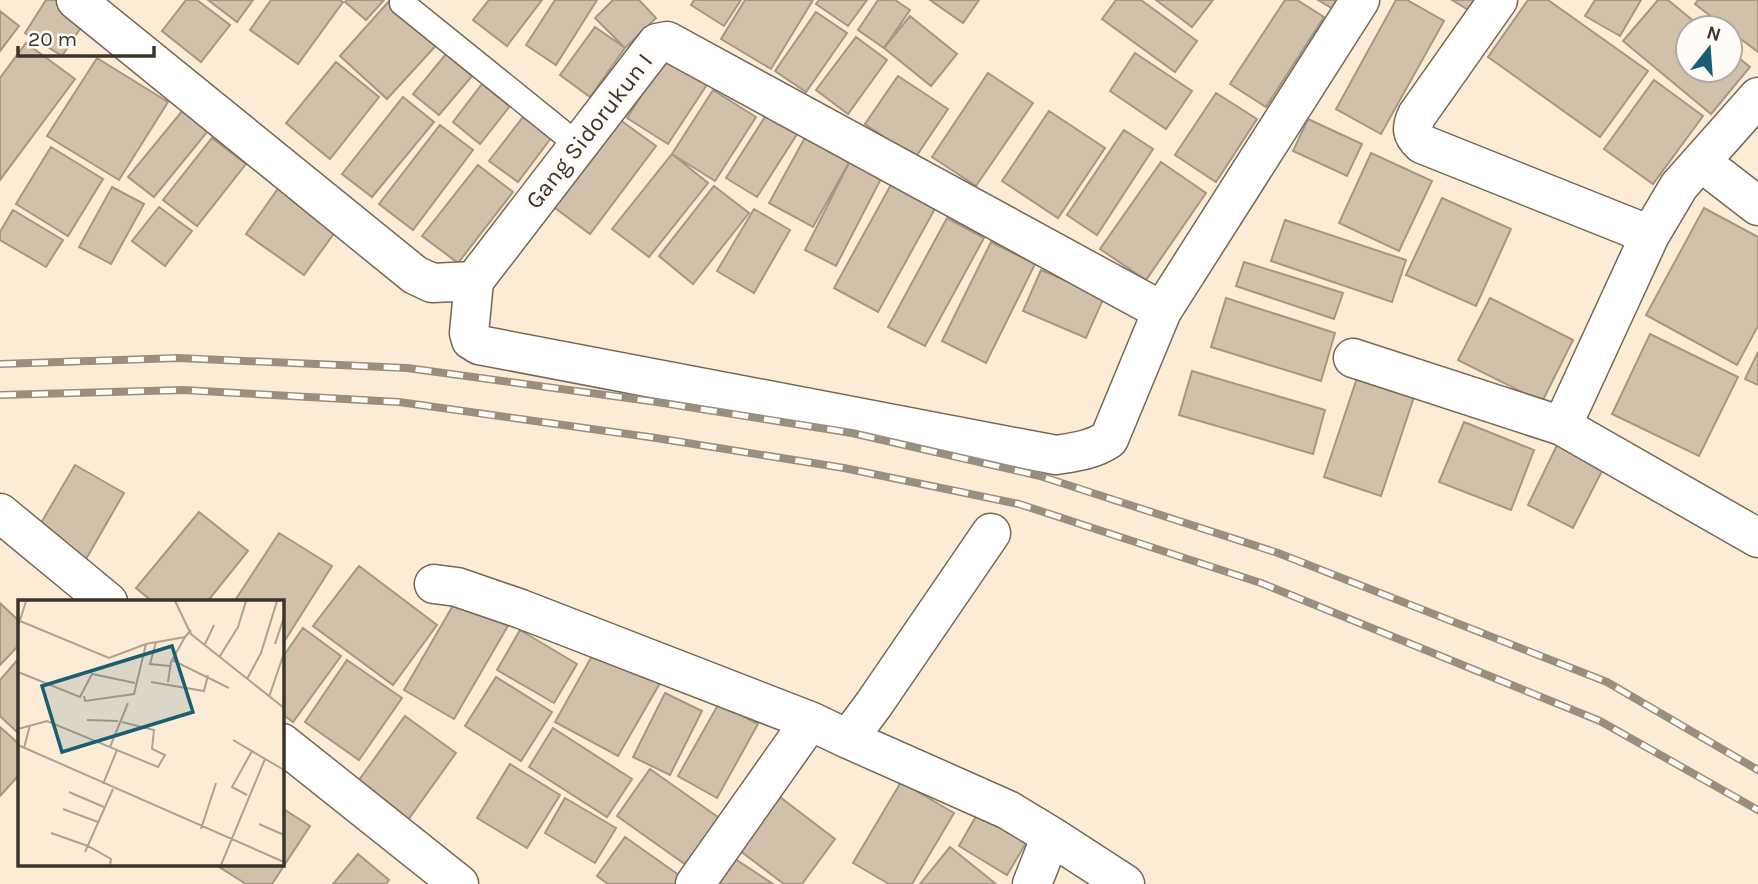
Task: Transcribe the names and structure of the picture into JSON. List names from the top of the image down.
{
  "streets": {
    "street": ["Gang Sidorukun I"]
  },
  "scale_bar": "20 m",
  "north": "top"
}
